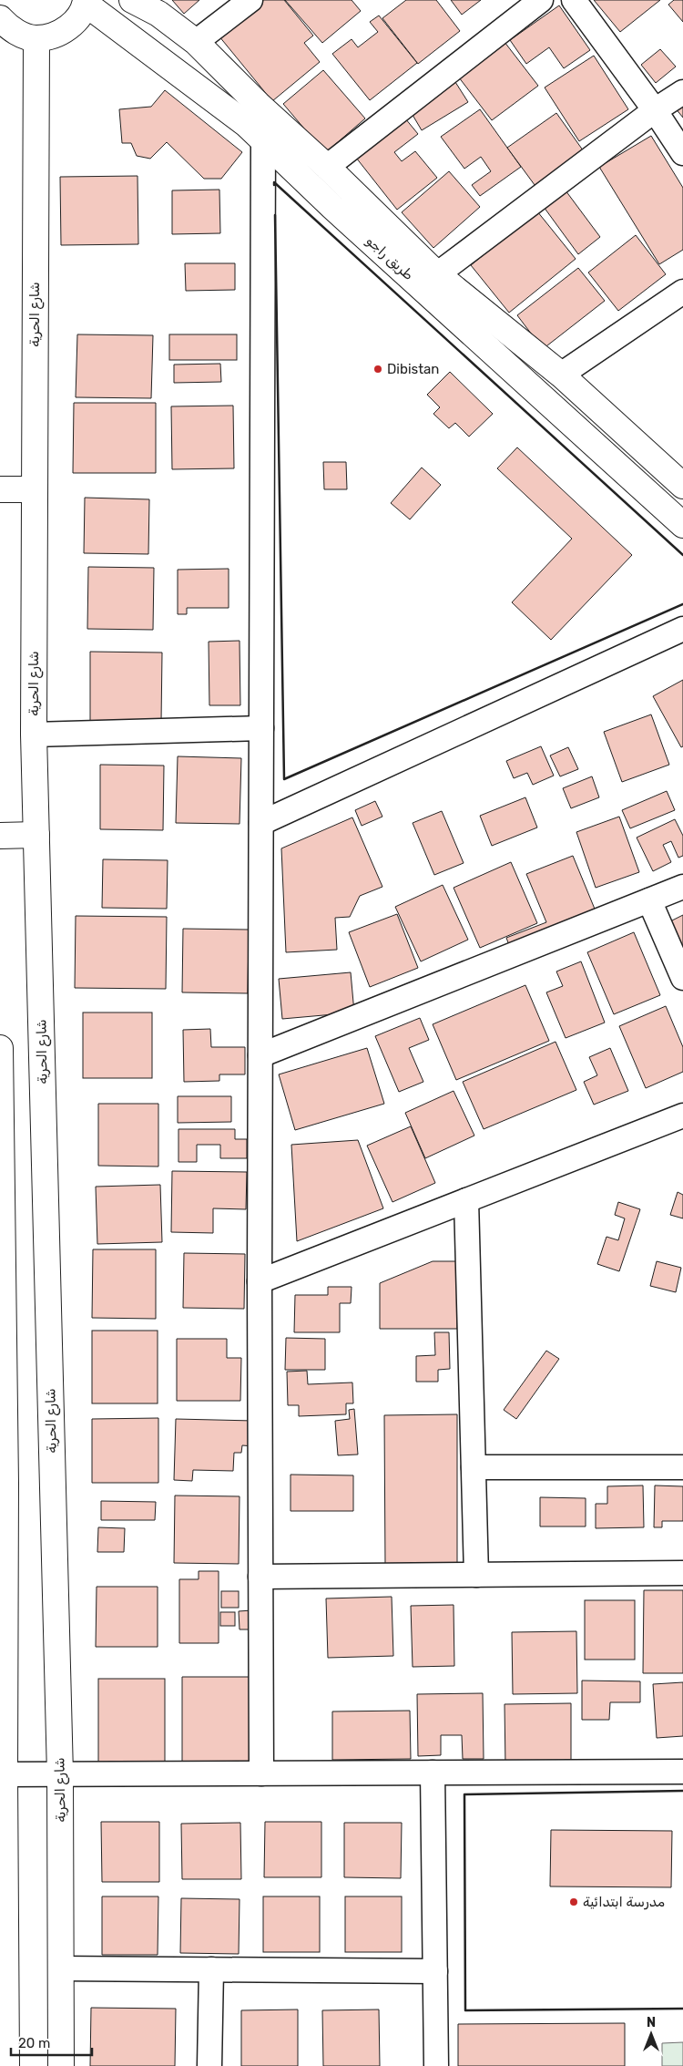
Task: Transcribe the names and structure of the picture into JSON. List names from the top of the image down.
{
  "streets": {
    "main road": ["طريق راجو", "شارع الحرية"]
  },
  "places": ["Dibistan", "مدرسة ابتدائية"],
  "scale_bar": "20 m",
  "north": "top"
}
